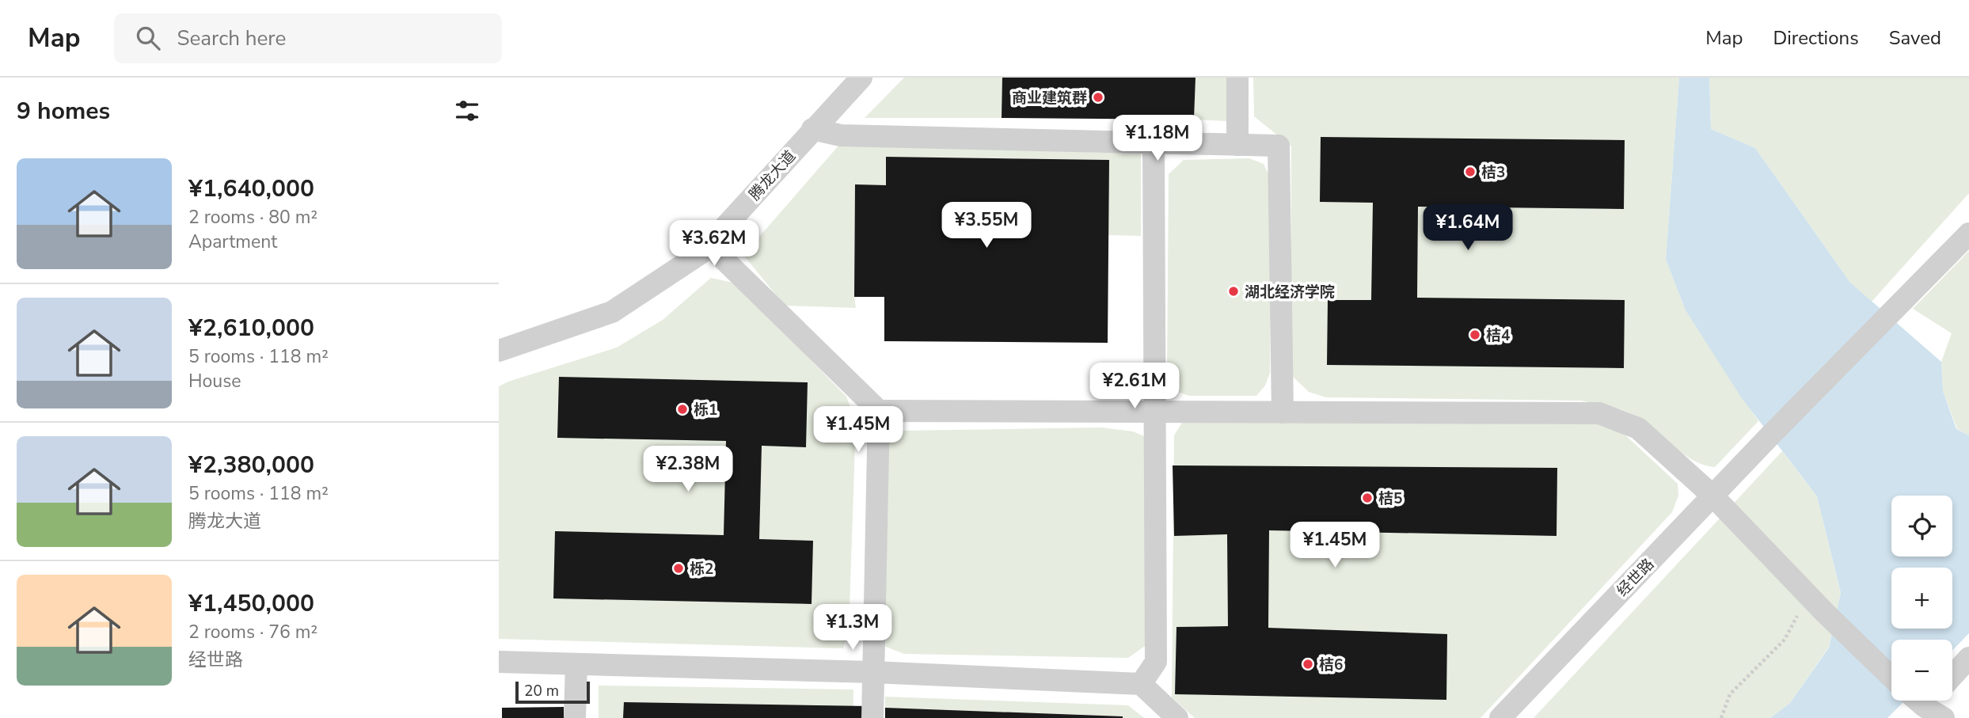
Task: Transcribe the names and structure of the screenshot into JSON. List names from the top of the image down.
{
  "streets": {
    "street": ["腾龙大道", "经世路"]
  },
  "places": [
    "商业建筑群",
    "桔3",
    "湖北经济学院",
    "桔4",
    "栎1",
    "桔5",
    "栎2",
    "桔6"
  ],
  "scale_bar": "20 m",
  "page": {
    "header": "Map",
    "search": "Search here",
    "nav": ["Map", "Directions", "Saved"],
    "heading": "9 homes",
    "price": [
      "¥1.18M",
      "¥3.55M",
      "¥1.64M",
      "¥3.62M",
      "¥2.61M",
      "¥1.45M",
      "¥2.38M",
      "¥1.45M",
      "¥1.3M"
    ],
    "list": [
      {
        "name": "¥1,640,000",
        "note": "2 rooms · 80 m² · Apartment"
      },
      {
        "name": "¥2,610,000",
        "note": "5 rooms · 118 m² · House"
      },
      {
        "name": "¥2,380,000",
        "note": "5 rooms · 118 m² · 腾龙大道"
      },
      {
        "name": "¥1,450,000",
        "note": "2 rooms · 76 m² · 经世路"
      }
    ],
    "map_buttons": ["+", "−"],
    "scale": "20 m"
  }
}
